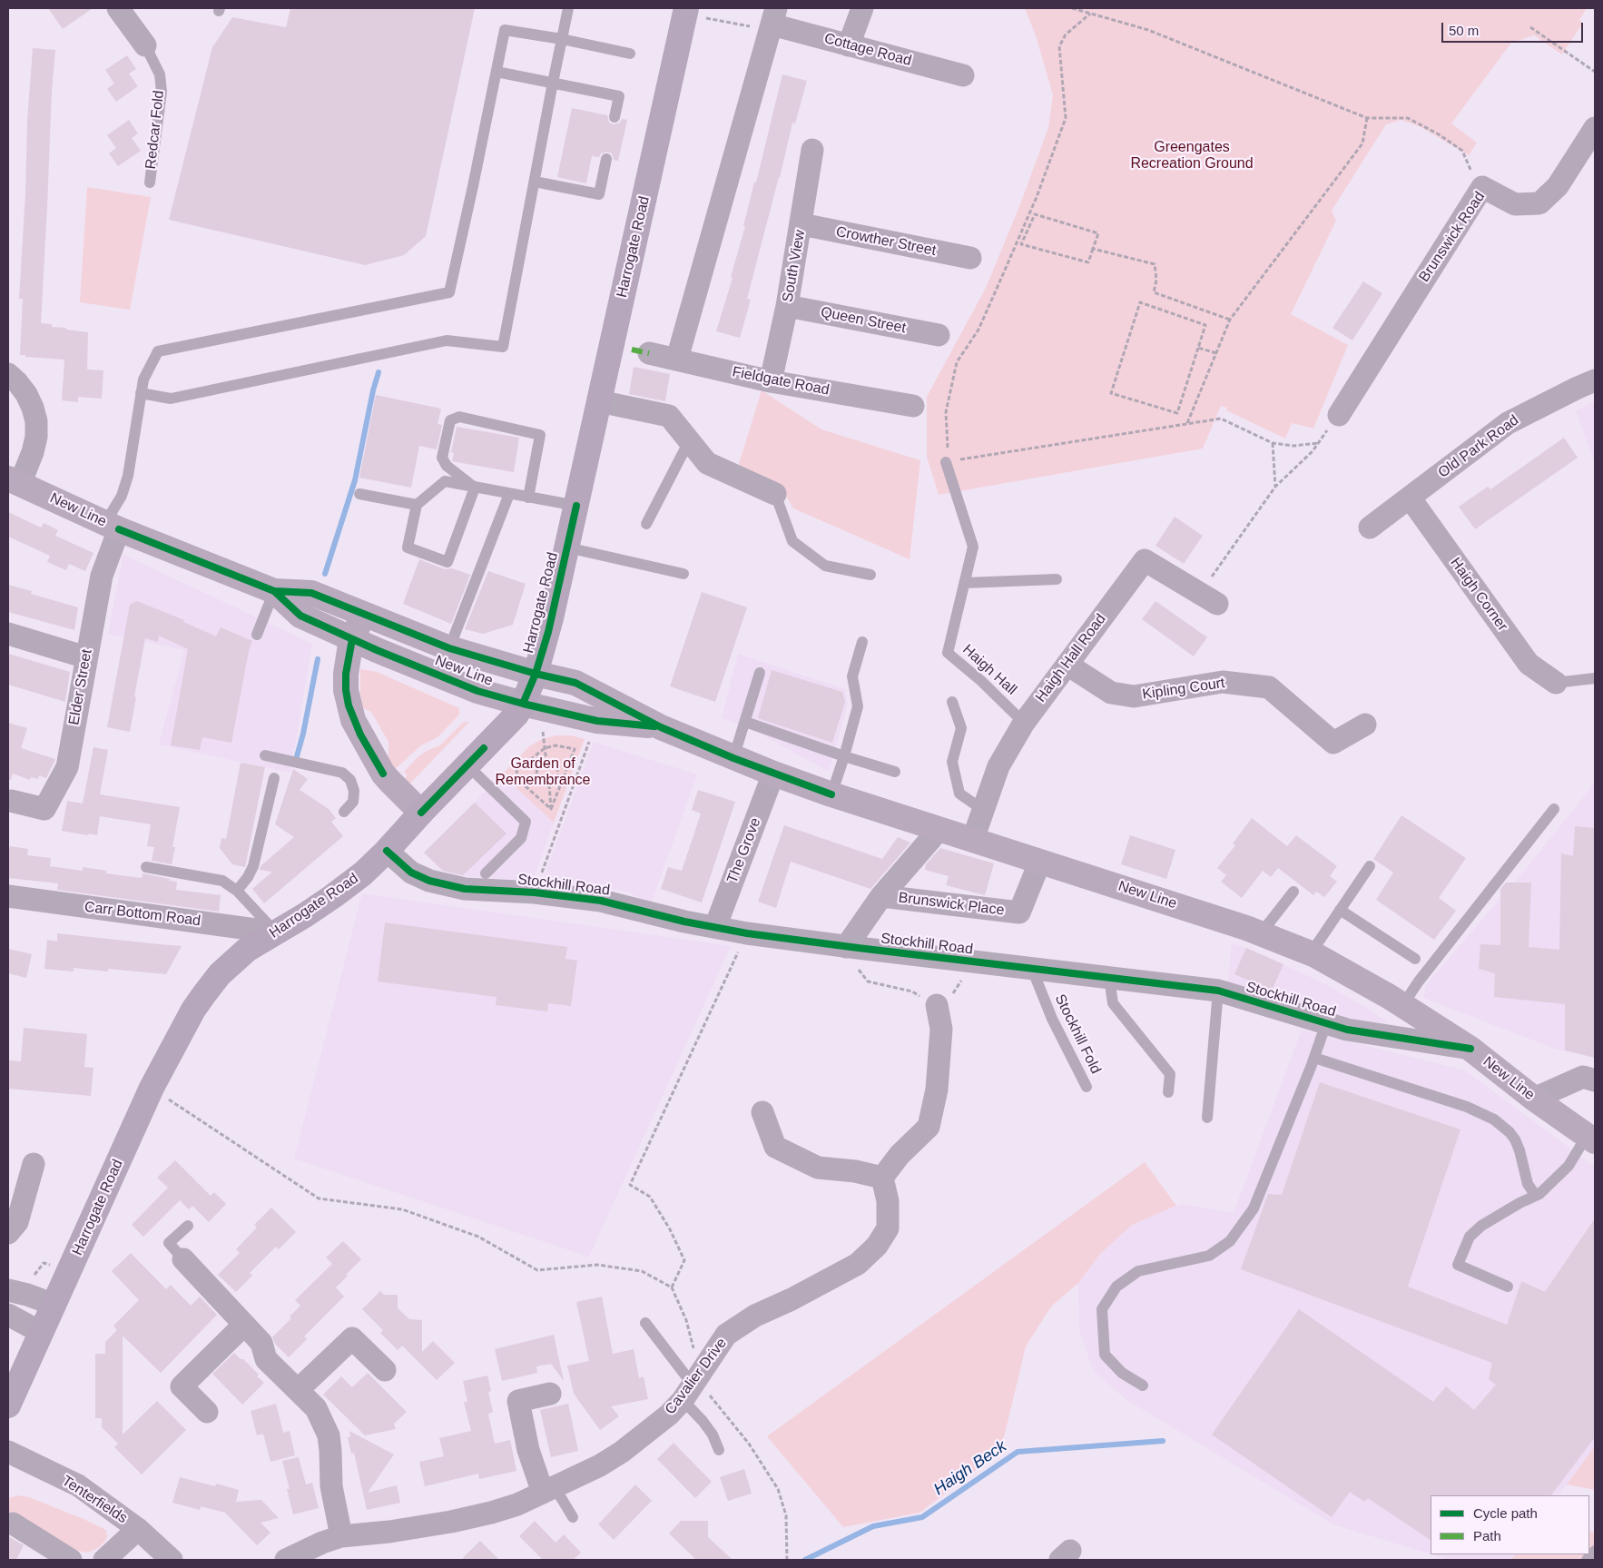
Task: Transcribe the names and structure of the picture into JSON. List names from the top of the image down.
{
  "streets": {
    "highway": ["Harrogate Road"],
    "main road": ["New Line"],
    "street": [
      "Cottage Road",
      "Redcar Fold",
      "Brunswick Road",
      "Crowther Street",
      "South View",
      "Queen Street",
      "Fieldgate Road",
      "Old Park Road",
      "Haigh Corner",
      "Haigh Hall Road",
      "Elder Street",
      "Kipling Court",
      "The Grove",
      "Stockhill Road",
      "Brunswick Place",
      "Carr Bottom Road",
      "Cavalier Drive",
      "Tenterfields"
    ],
    "lane": ["Haigh Hall", "Stockhill Fold"]
  },
  "crossings": [
    ["Crowther Street", "South View"],
    ["Harrogate Road", "New Line"],
    ["Harrogate Road", "Stockhill Road"],
    ["Harrogate Road", "Carr Bottom Road"],
    ["South View", "Queen Street"],
    ["South View", "Fieldgate Road"],
    ["Old Park Road", "Haigh Corner"],
    ["New Line", "Haigh Hall Road"],
    ["New Line", "Elder Street"],
    ["New Line", "The Grove"],
    ["New Line", "Stockhill Road"],
    ["New Line", "Brunswick Place"],
    ["Haigh Hall Road", "Haigh Hall"],
    ["Haigh Hall Road", "Kipling Court"],
    ["The Grove", "Stockhill Road"],
    ["Stockhill Road", "Stockhill Fold"]
  ],
  "water": ["Haigh Beck"],
  "parks": ["Greengates Recreation Ground", "Garden of Remembrance"],
  "legend": ["Cycle path", "Path"],
  "scale_bar": "50 m"
}
